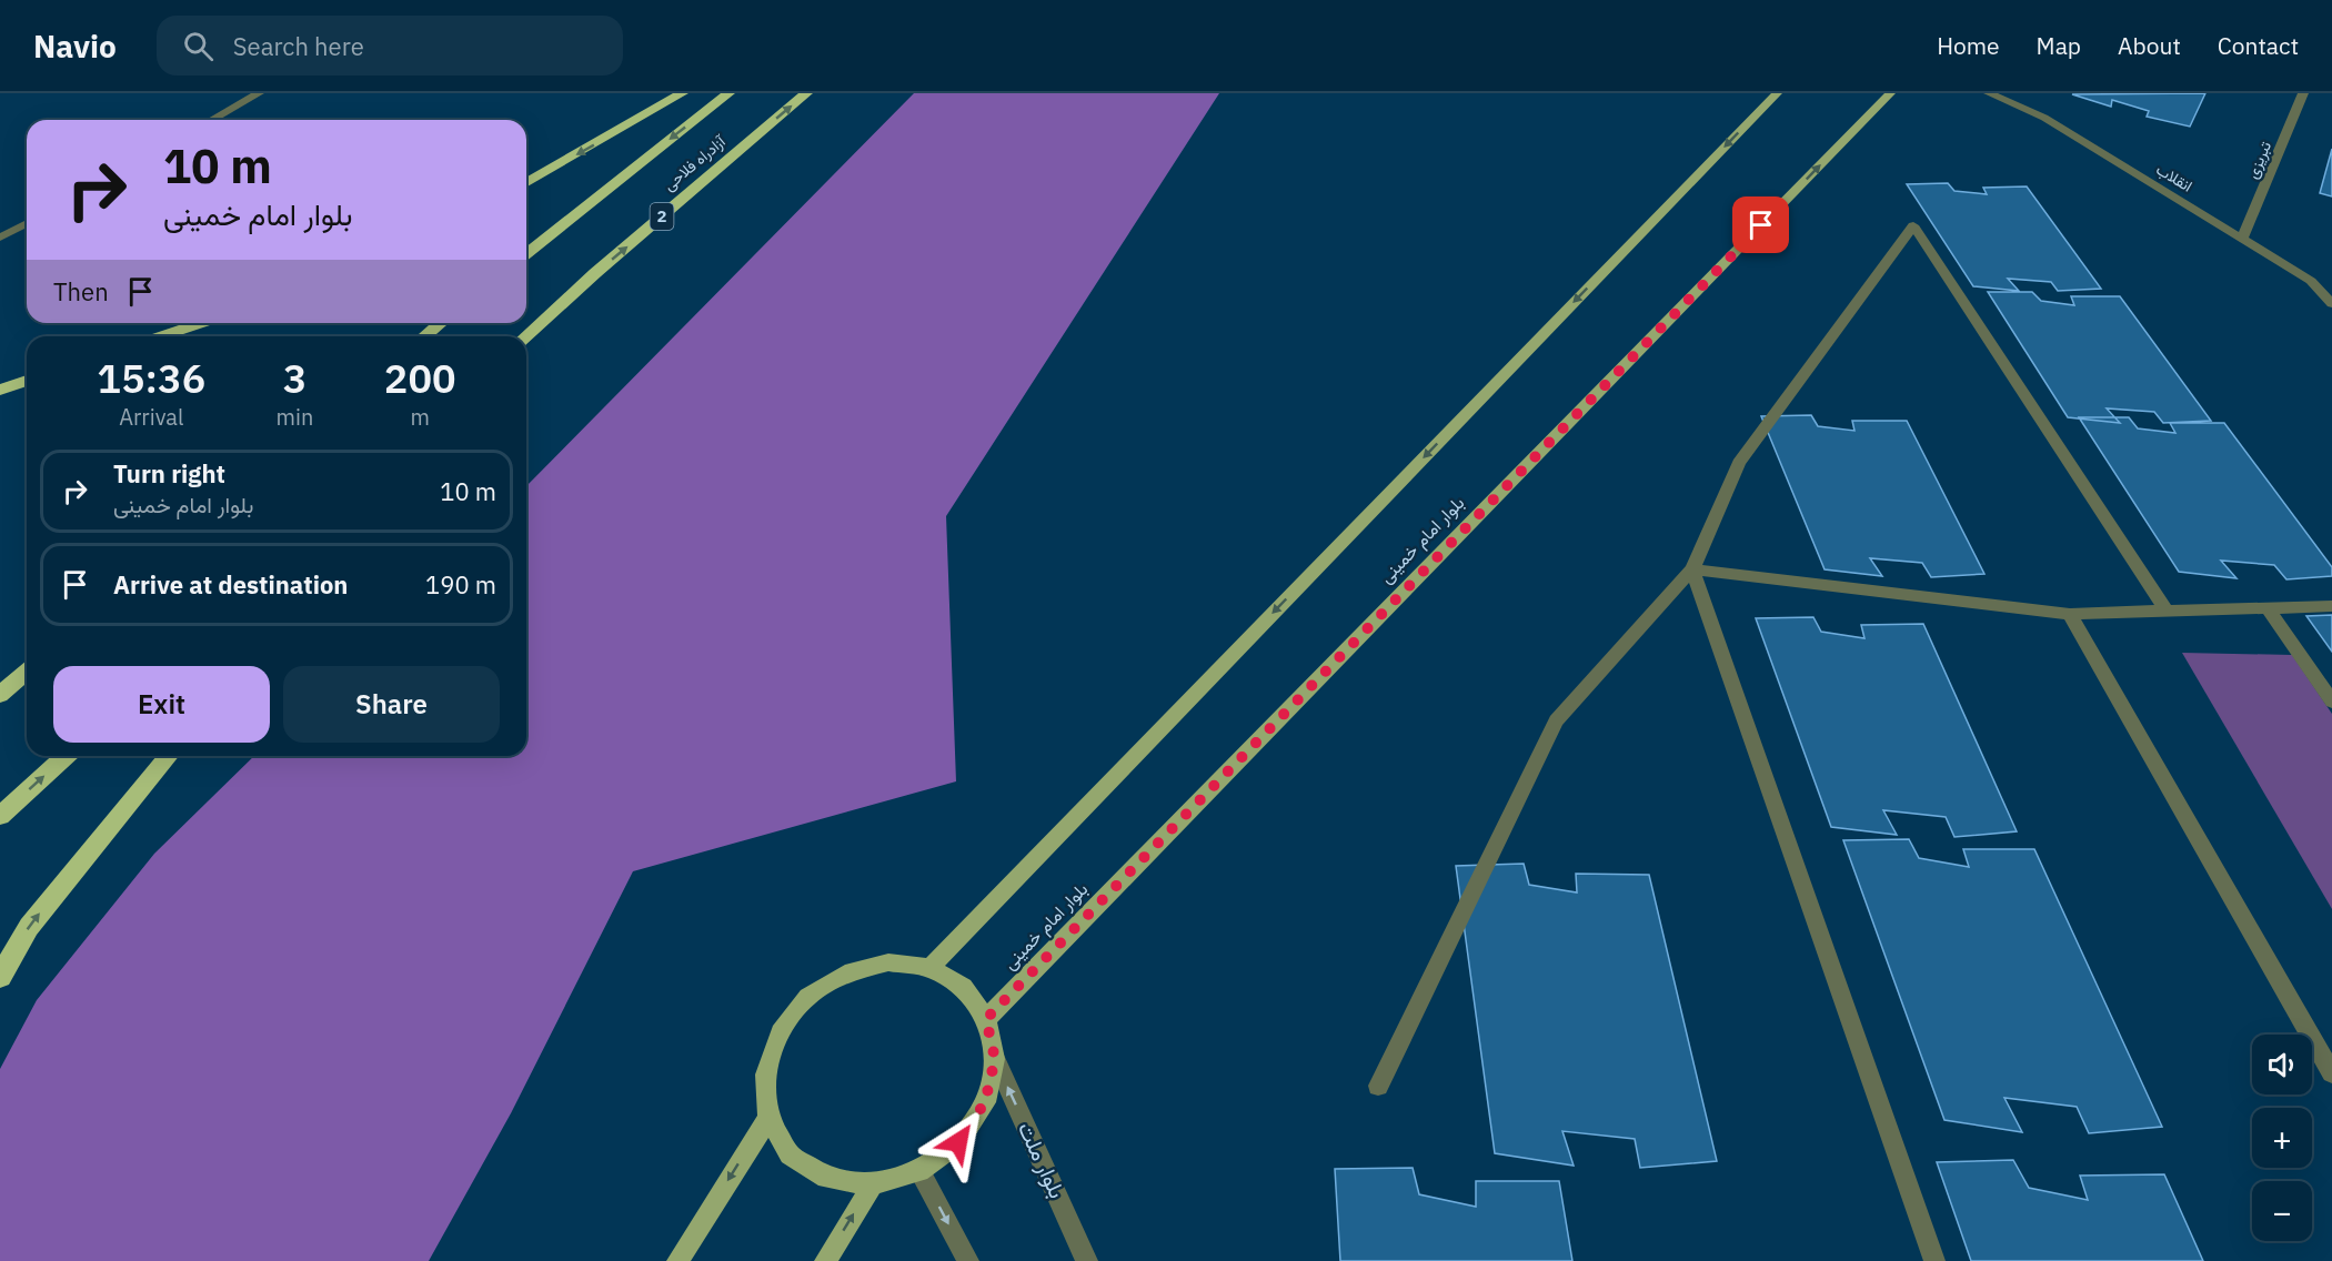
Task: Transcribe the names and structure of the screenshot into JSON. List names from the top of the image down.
{
  "streets": {
    "highway": ["آزادراه فلاحی", "2"],
    "main road": ["بلوار امام خمینی"],
    "street": ["تبریزی", "انقلاب", "بلوار ملت"]
  },
  "crossings": [
    ["تبریزی", "انقلاب"],
    ["بلوار امام خمینی", "بلوار ملت"]
  ],
  "page": {
    "header": "Navio",
    "search": "Search here",
    "nav": [
      "Home",
      "Map",
      "About",
      "Contact"
    ],
    "turn": ["10 m", "بلوار امام خمینی"],
    "then": "Then",
    "eta": [
      "15:36",
      "Arrival",
      "3",
      "min",
      "200",
      "m"
    ],
    "list": [
      {
        "name": "Turn right",
        "note": "بلوار امام خمینی",
        "value": "10 m"
      },
      {
        "name": "Arrive at destination",
        "value": "190 m"
      }
    ],
    "buttons": ["Exit", "Share"],
    "map_buttons": ["+", "−"]
  }
}
